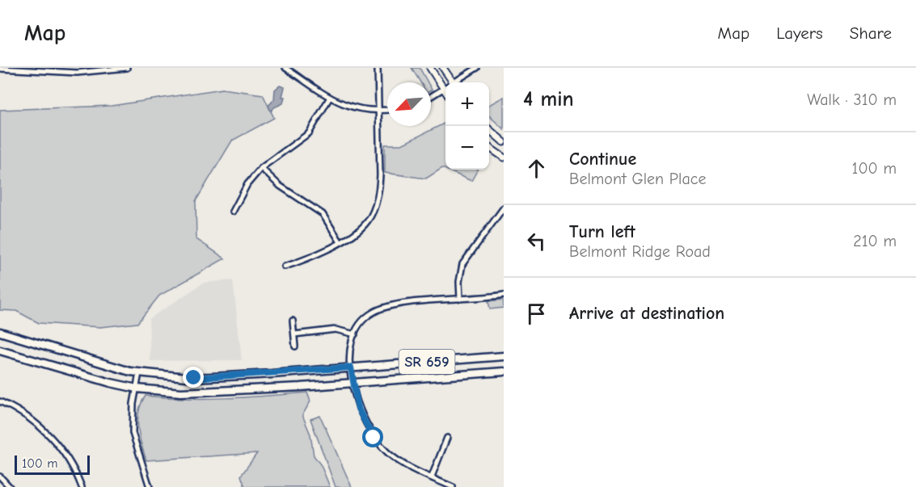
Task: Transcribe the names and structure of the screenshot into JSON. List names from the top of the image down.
{
  "streets": {
    "main road": ["SR 659"]
  },
  "scale_bar": "100 m",
  "north": "bottom left",
  "page": {
    "header": "Map",
    "nav": ["Map", "Layers", "Share"],
    "heading": ["4 min", "Walk · 310 m"],
    "map_buttons": ["+", "−"],
    "list": [
      ["Continue", "Belmont Glen Place", "100 m"],
      ["Turn left", "Belmont Ridge Road", "210 m"],
      "Arrive at destination"
    ],
    "scale": "100 m"
  }
}
